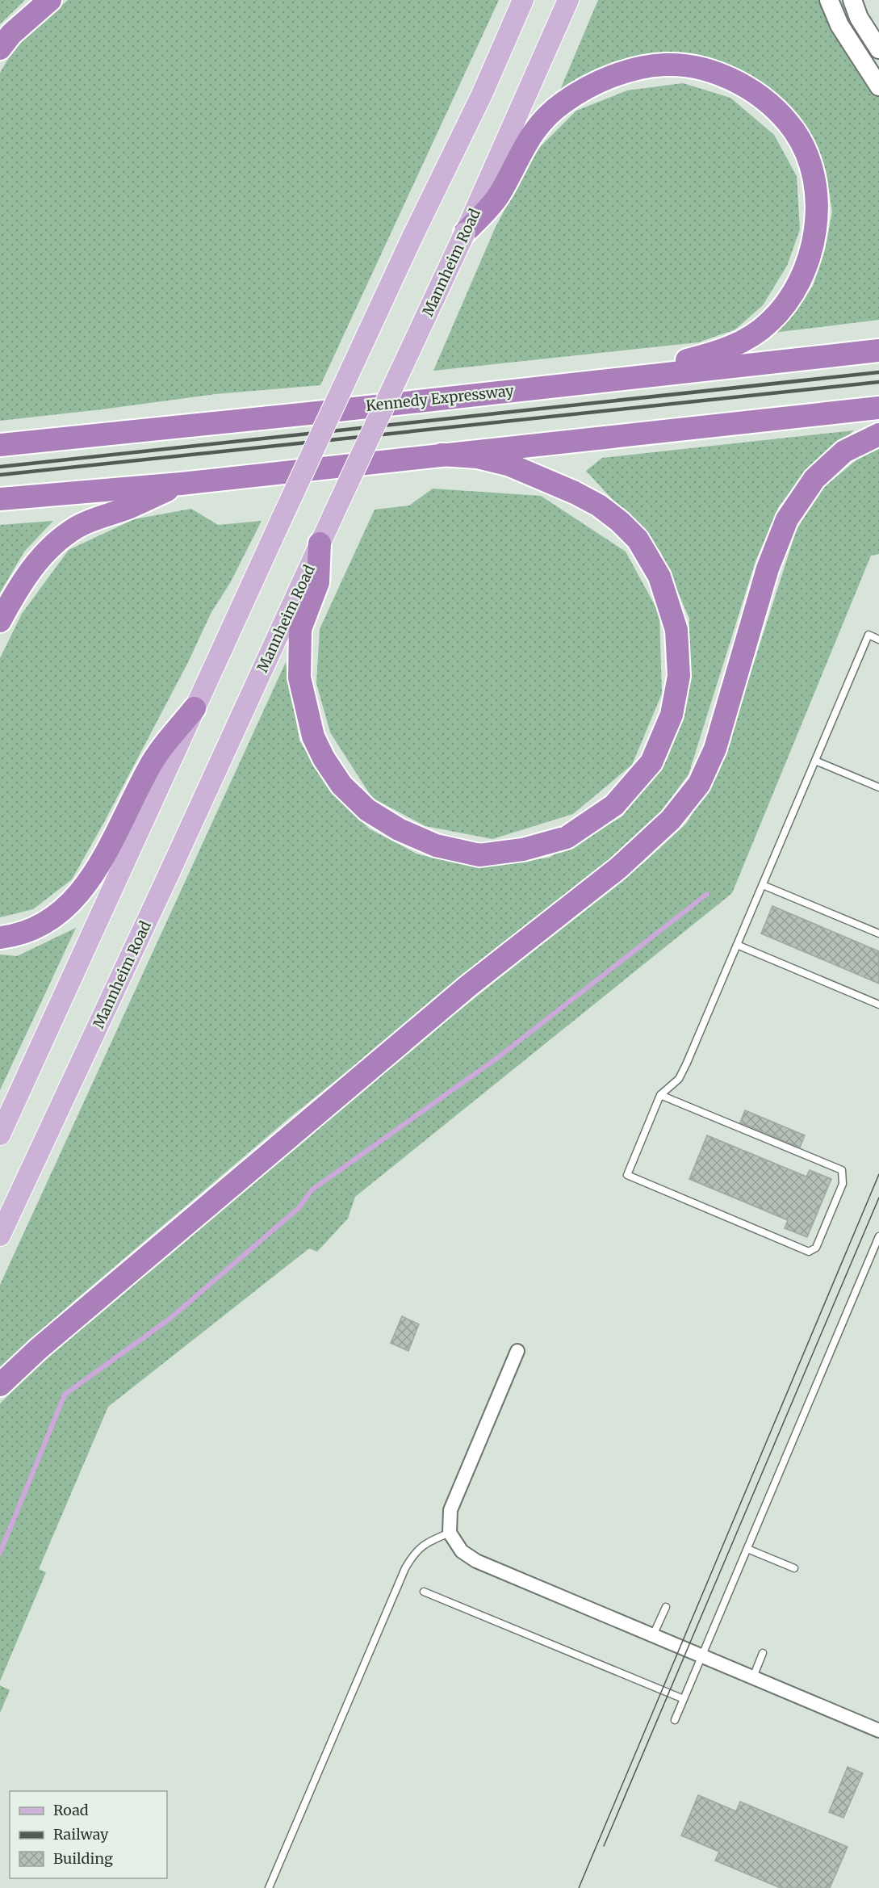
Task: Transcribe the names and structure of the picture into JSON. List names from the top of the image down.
{
  "streets": {
    "highway": ["Kennedy Expressway"],
    "main road": ["Mannheim Road"]
  },
  "legend": ["Road", "Railway", "Building"]
}
